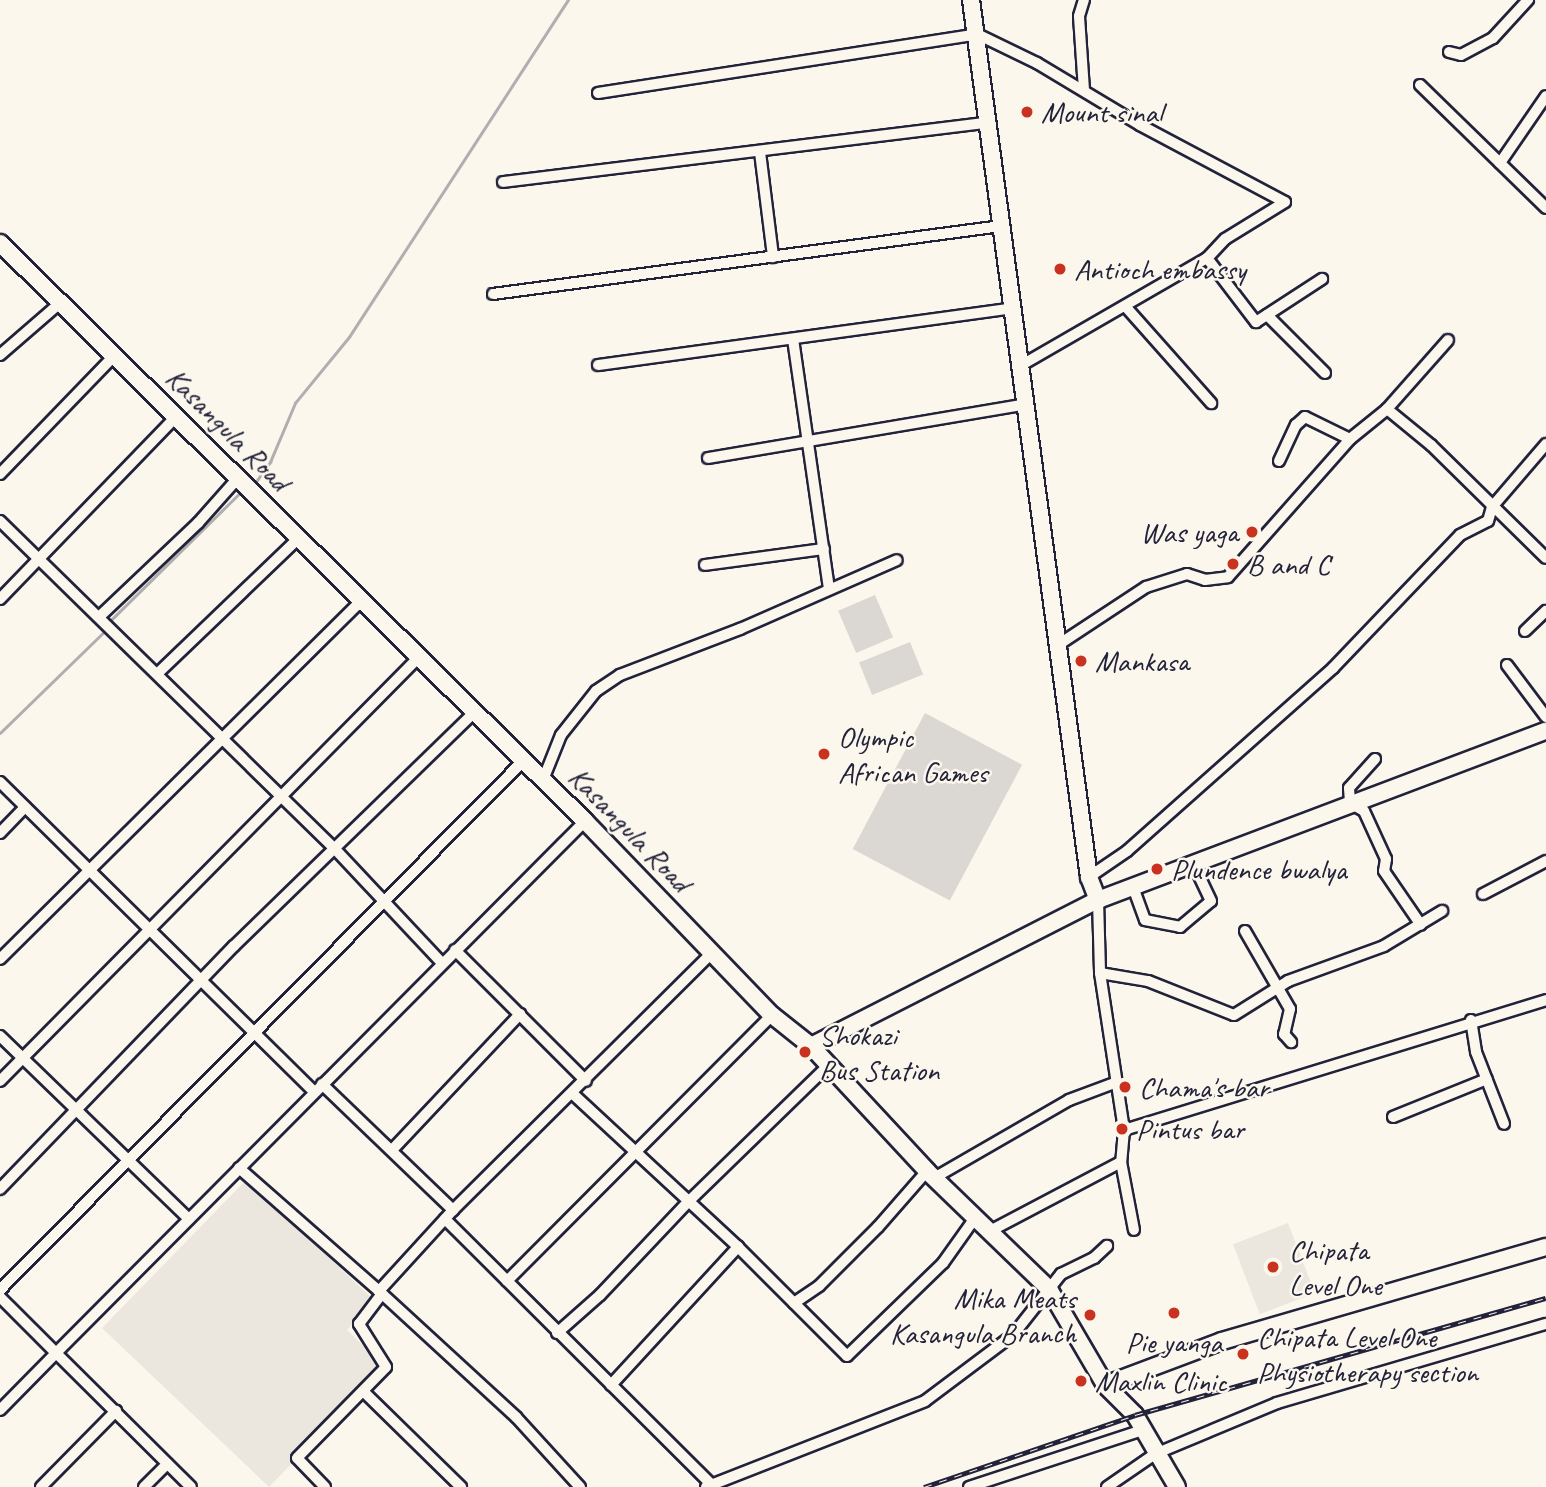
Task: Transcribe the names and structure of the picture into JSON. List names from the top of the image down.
{
  "streets": {
    "street": ["Kasangula Road"]
  },
  "places": [
    "Mount sinal",
    "Antioch embassy",
    "Was yaga",
    "B and C",
    "Mankasa",
    "Olympic African Games",
    "Plundence bwalya",
    "Shokazi Bus Station",
    "Chama's bar",
    "Pintus bar",
    "Chipata Level One",
    "Pie yanga",
    "Mika Meats Kasangula Branch",
    "Chipata Level One Physiotherapy section",
    "Maxlin Clinic"
  ]
}
